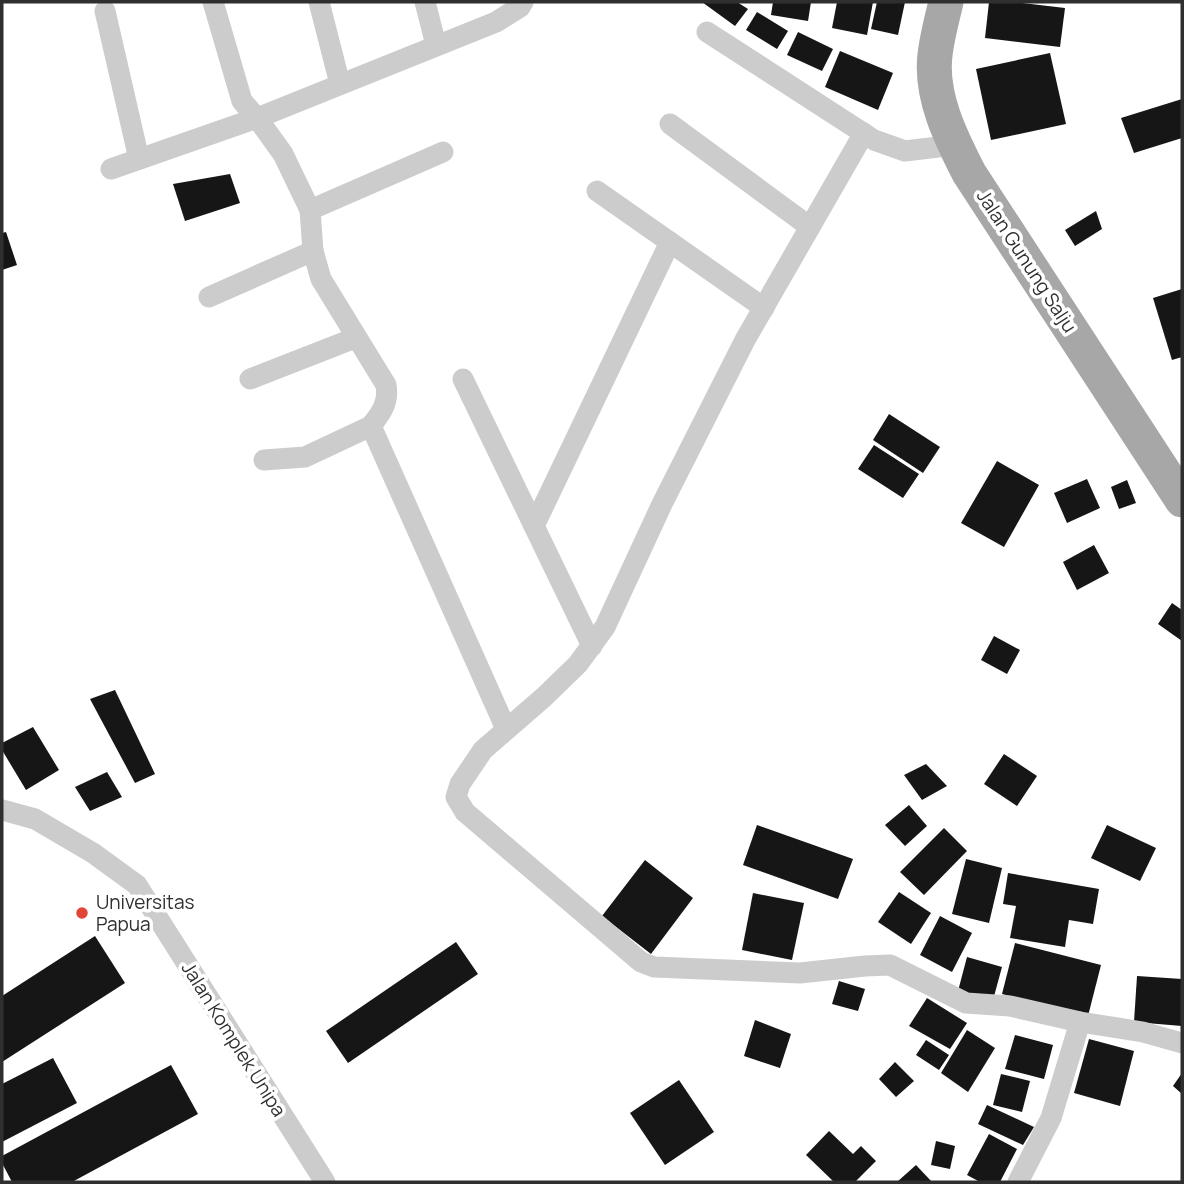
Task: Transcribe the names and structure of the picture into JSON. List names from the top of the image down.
{
  "streets": {
    "main road": ["Jalan Gunung Salju"],
    "street": ["Jalan Komplek Unipa"]
  },
  "places": ["Universitas Papua"]
}
